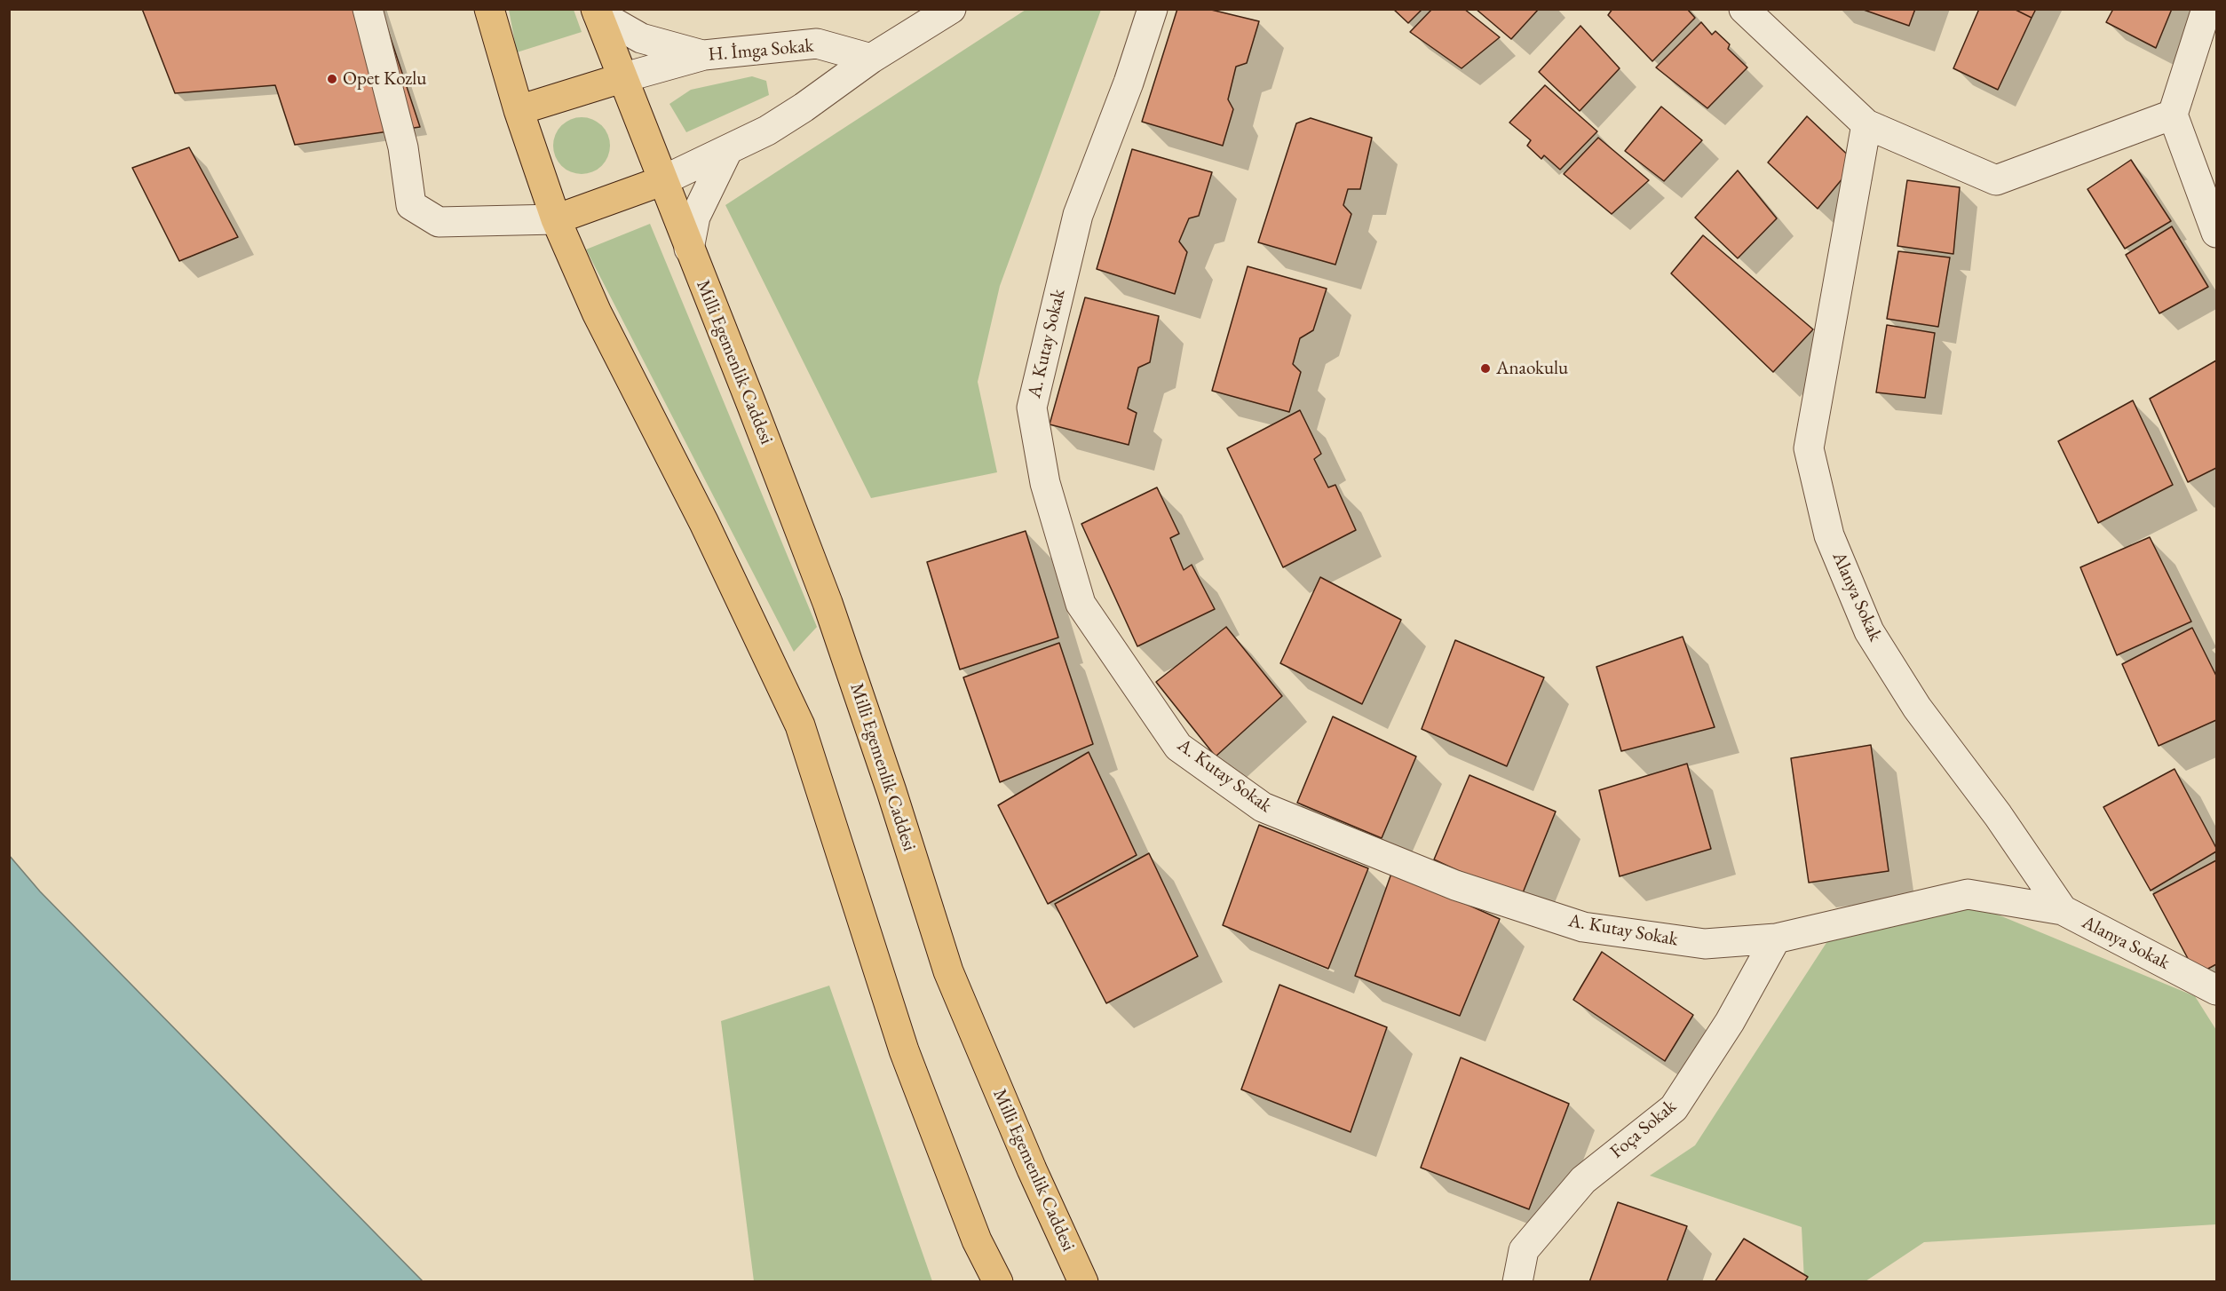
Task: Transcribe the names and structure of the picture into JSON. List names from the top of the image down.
{
  "streets": {
    "highway": ["Milli Egemenlik Caddesi"],
    "street": [
      "H. İmga Sokak",
      "A. Kutay Sokak",
      "Alanya Sokak",
      "Foça Sokak"
    ]
  },
  "crossings": [
    ["H. İmga Sokak", "Milli Egemenlik Caddesi"],
    ["A. Kutay Sokak", "Alanya Sokak"],
    ["A. Kutay Sokak", "Foça Sokak"]
  ],
  "places": ["Opet Kozlu", "Anaokulu"]
}
